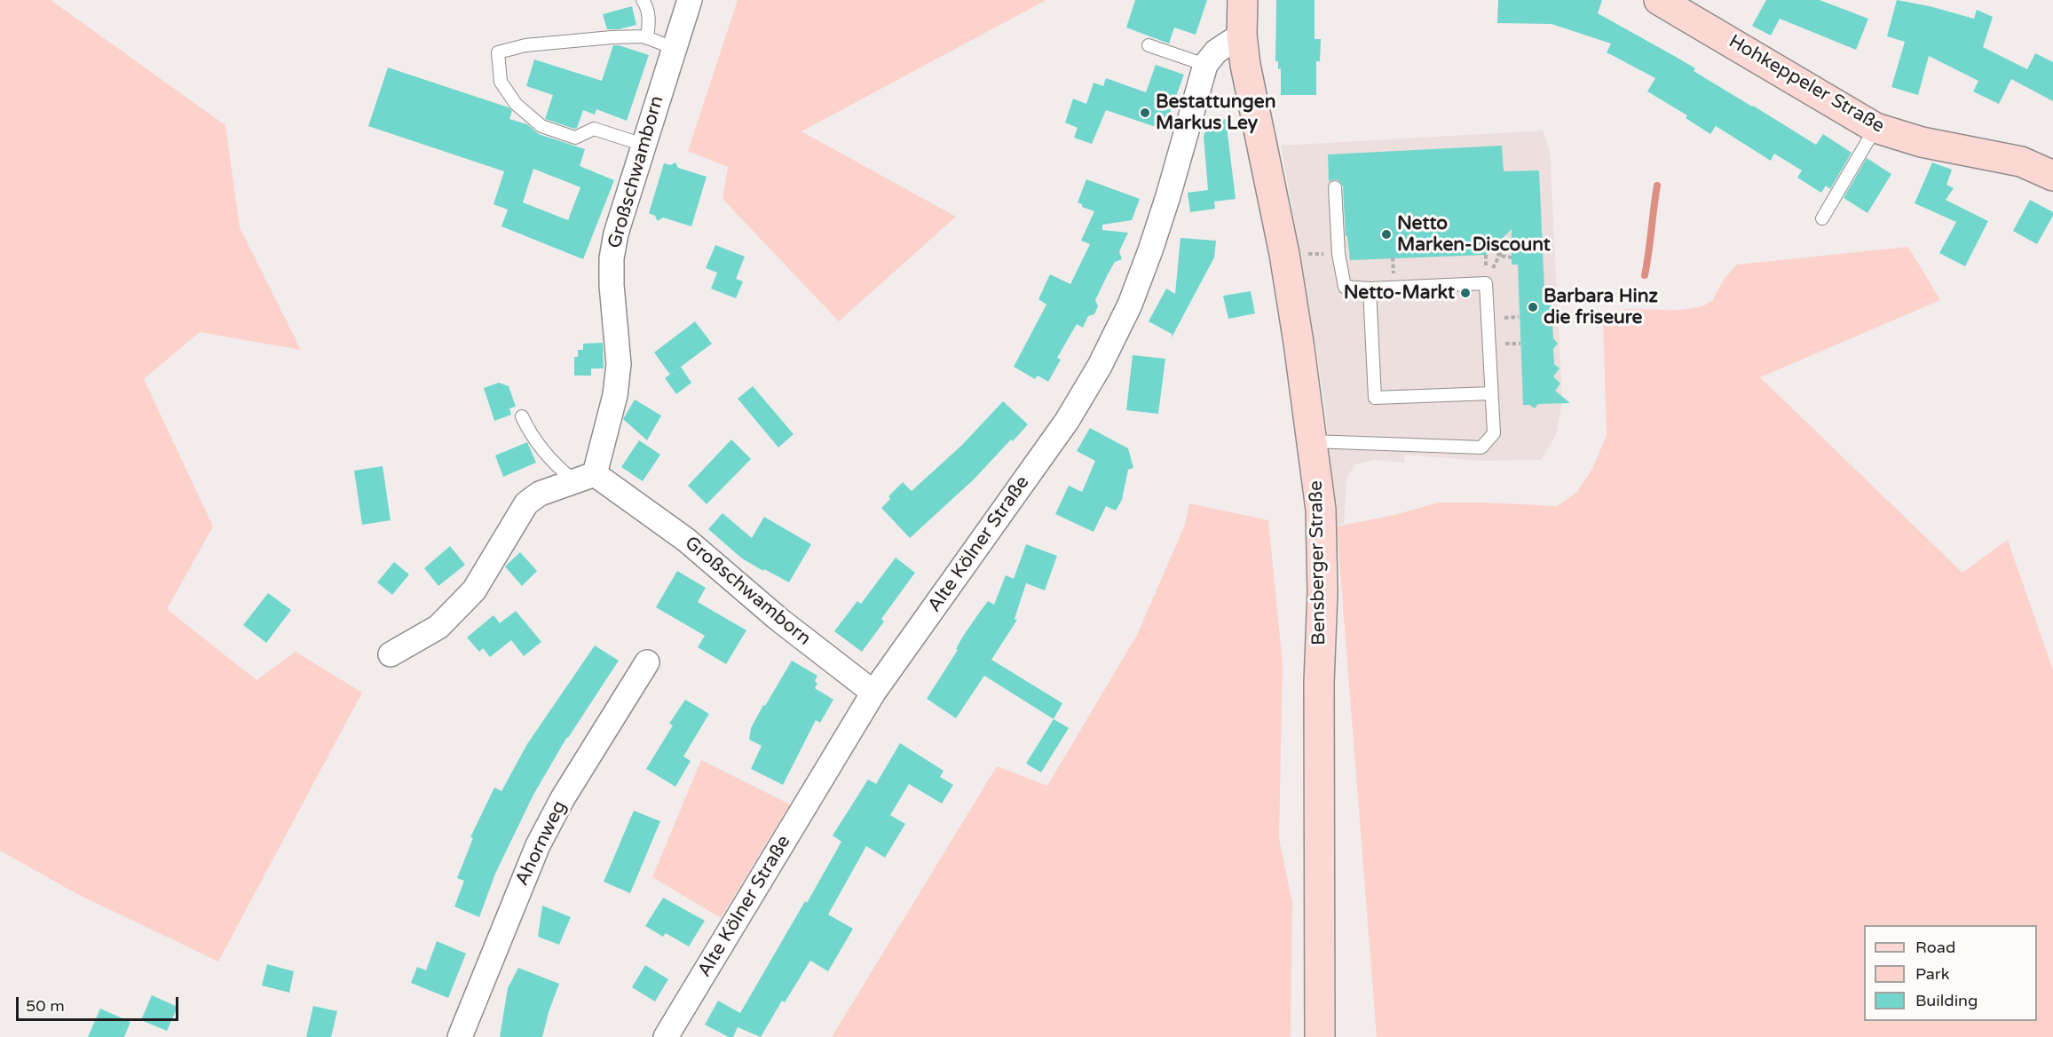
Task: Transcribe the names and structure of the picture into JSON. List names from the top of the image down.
{
  "streets": {
    "main road": ["Hohkeppeler Straße", "Bensberger Straße"],
    "street": ["Großschwamborn", "Alte Kölner Straße", "Ahornweg"]
  },
  "crossings": [
    ["Großschwamborn", "Alte Kölner Straße"],
    ["Alte Kölner Straße", "Bensberger Straße"]
  ],
  "places": [
    "Bestattungen Markus Ley",
    "Netto Marken-Discount",
    "Netto-Markt",
    "Barbara Hinz die friseure"
  ],
  "legend": ["Road", "Park", "Building"],
  "scale_bar": "50 m"
}
